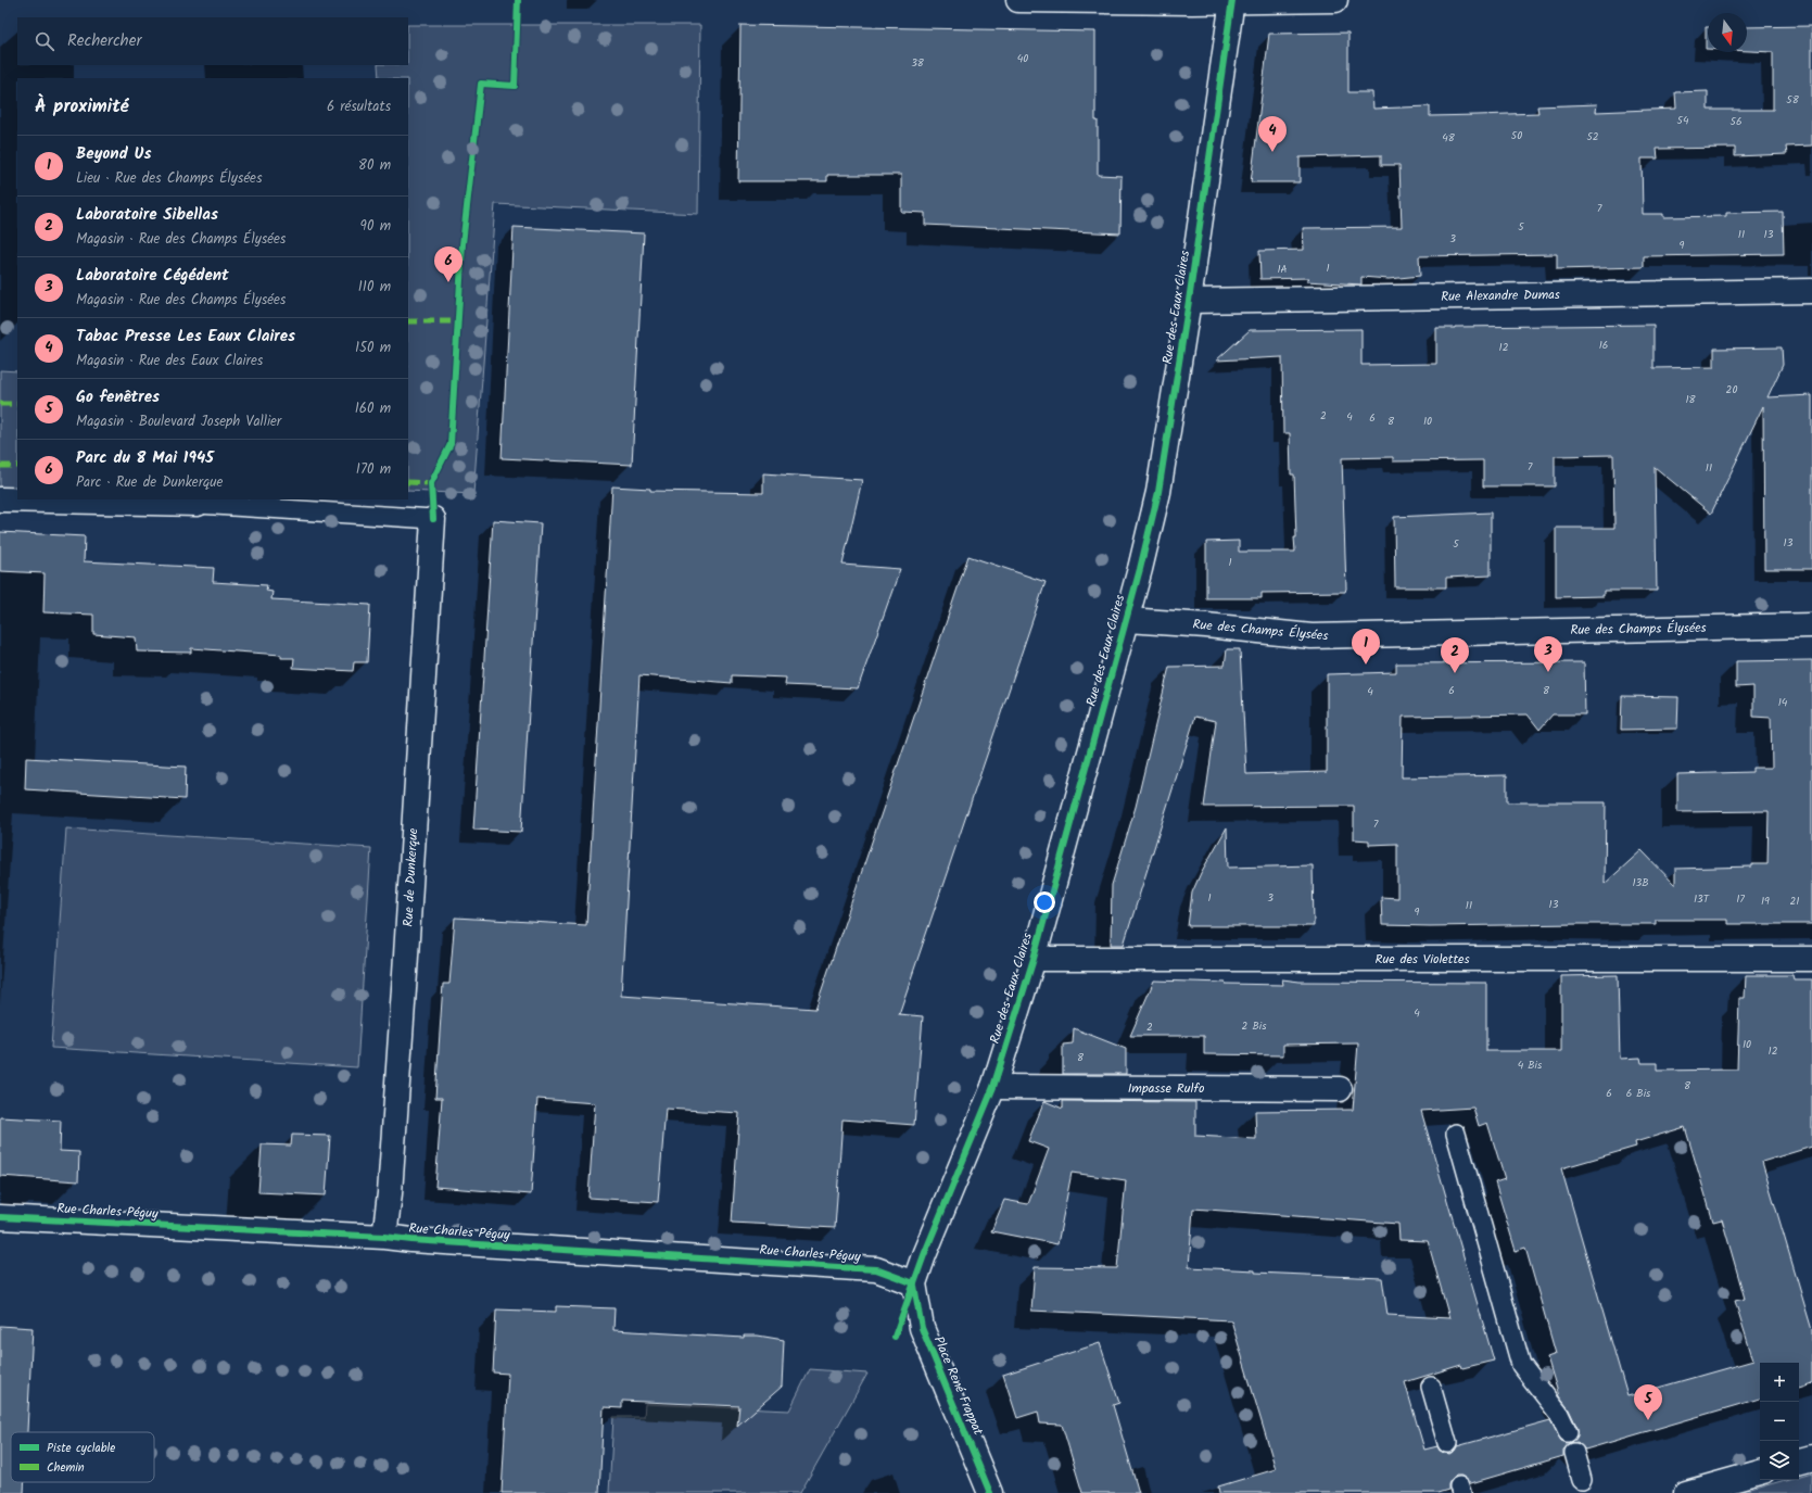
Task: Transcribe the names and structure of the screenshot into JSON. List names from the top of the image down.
{
  "streets": {
    "street": [
      "Rue Alexandre Dumas",
      "Rue des Eaux Claires",
      "Rue des Champs Élysées",
      "Rue de Dunkerque",
      "Rue des Violettes",
      "Impasse Rulfo",
      "Rue Charles Péguy",
      "Place René Frappat"
    ]
  },
  "crossings": [
    ["Rue Alexandre Dumas", "Rue des Eaux Claires"],
    ["Rue des Eaux Claires", "Rue des Champs Élysées"],
    ["Rue des Eaux Claires", "Rue des Violettes"],
    ["Rue des Eaux Claires", "Impasse Rulfo"],
    ["Rue des Eaux Claires", "Rue Charles Péguy"],
    ["Rue des Eaux Claires", "Place René Frappat"],
    ["Rue de Dunkerque", "Rue Charles Péguy"],
    ["Rue Charles Péguy", "Place René Frappat"]
  ],
  "house_numbers": [
    "40",
    "38",
    "58",
    "54",
    "56",
    "50",
    "52",
    "48",
    "7",
    "5",
    "11",
    "13",
    "3",
    "9",
    "1",
    "1A",
    "16",
    "12",
    "20",
    "18",
    "2",
    "4",
    "6",
    "8",
    "10",
    "7",
    "11",
    "13",
    "5",
    "1",
    "6",
    "8",
    "4",
    "14",
    "7",
    "13B",
    "1",
    "3",
    "13T",
    "17",
    "19",
    "21",
    "13",
    "11",
    "9",
    "4",
    "2 Bis",
    "2",
    "10",
    "12",
    "8",
    "4 Bis",
    "8",
    "6",
    "6 Bis"
  ],
  "legend": ["Piste cyclable", "Chemin"],
  "north": "bottom",
  "page": {
    "search": "Rechercher",
    "heading": ["À proximité", "6 résultats"],
    "pins": [
      "4",
      "6",
      "1",
      "3",
      "2",
      "5"
    ],
    "list": [
      {
        "mark": "1",
        "name": "Beyond Us",
        "note": "Lieu · Rue des Champs Élysées",
        "value": "80 m"
      },
      {
        "mark": "2",
        "name": "Laboratoire Sibellas",
        "note": "Magasin · Rue des Champs Élysées",
        "value": "90 m"
      },
      {
        "mark": "3",
        "name": "Laboratoire Cégédent",
        "note": "Magasin · Rue des Champs Élysées",
        "value": "110 m"
      },
      {
        "mark": "4",
        "name": "Tabac Presse Les Eaux Claires",
        "note": "Magasin · Rue des Eaux Claires",
        "value": "150 m"
      },
      {
        "mark": "5",
        "name": "Go fenêtres",
        "note": "Magasin · Boulevard Joseph Vallier",
        "value": "160 m"
      },
      {
        "mark": "6",
        "name": "Parc du 8 Mai 1945",
        "note": "Parc · Rue de Dunkerque",
        "value": "170 m"
      }
    ],
    "map_buttons": ["+", "−"]
  }
}
